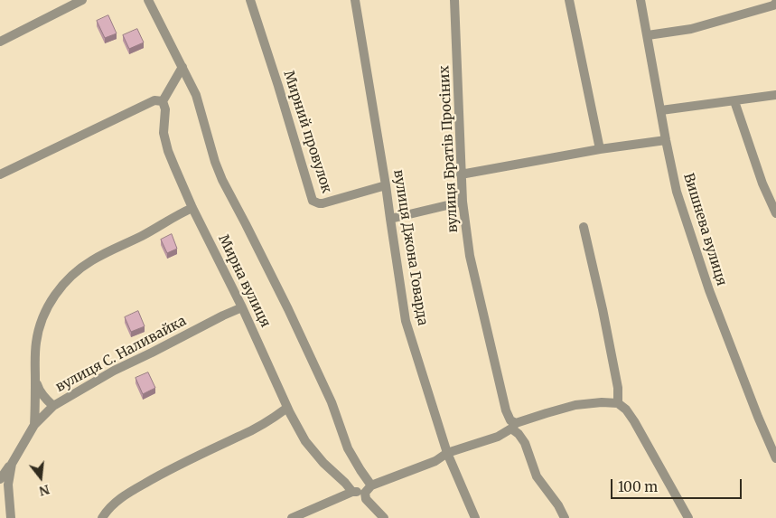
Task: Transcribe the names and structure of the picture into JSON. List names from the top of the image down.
{
  "streets": {
    "street": [
      "Мирний провулок",
      "вулиця Братів Просіних",
      "Вишнева вулиця",
      "вулиця Джона Говарда",
      "Мирна вулиця",
      "вулиця С. Наливайка"
    ]
  },
  "crossings": [
    ["Мирний провулок", "вулиця Джона Говарда"],
    ["Мирна вулиця", "вулиця С. Наливайка"]
  ],
  "scale_bar": "100 m",
  "north": "bottom"
}
